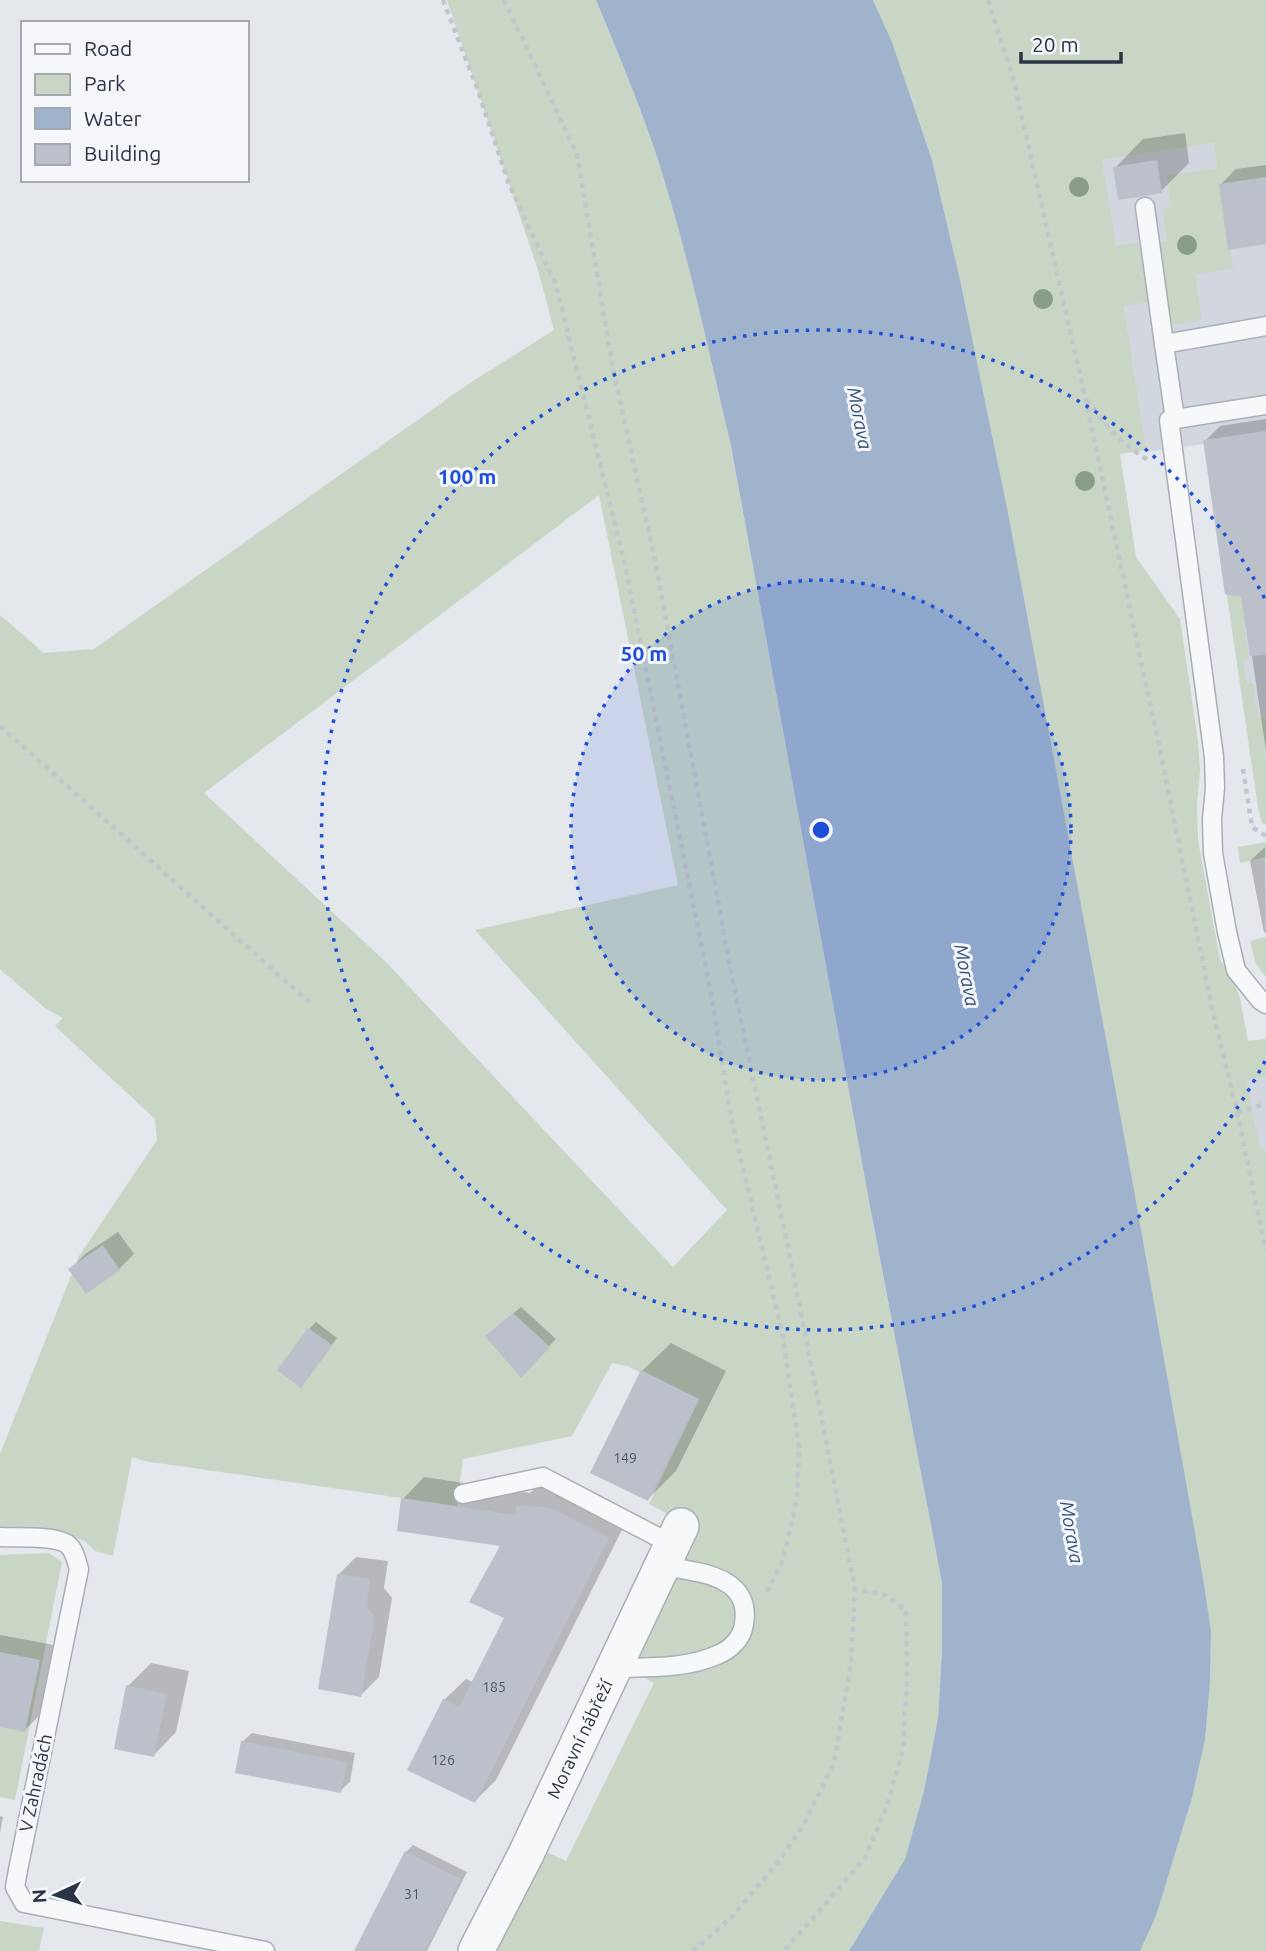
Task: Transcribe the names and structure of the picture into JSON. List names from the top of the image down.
{
  "streets": {
    "street": ["Moravní nábřeží"],
    "lane": ["V Zahradách"]
  },
  "water": ["Morava"],
  "house_numbers": [
    "149",
    "185",
    "126",
    "31"
  ],
  "legend": [
    "Road",
    "Park",
    "Water",
    "Building"
  ],
  "scale_bar": "20 m",
  "north": "left",
  "rings": ["100 m", "50 m"]
}
